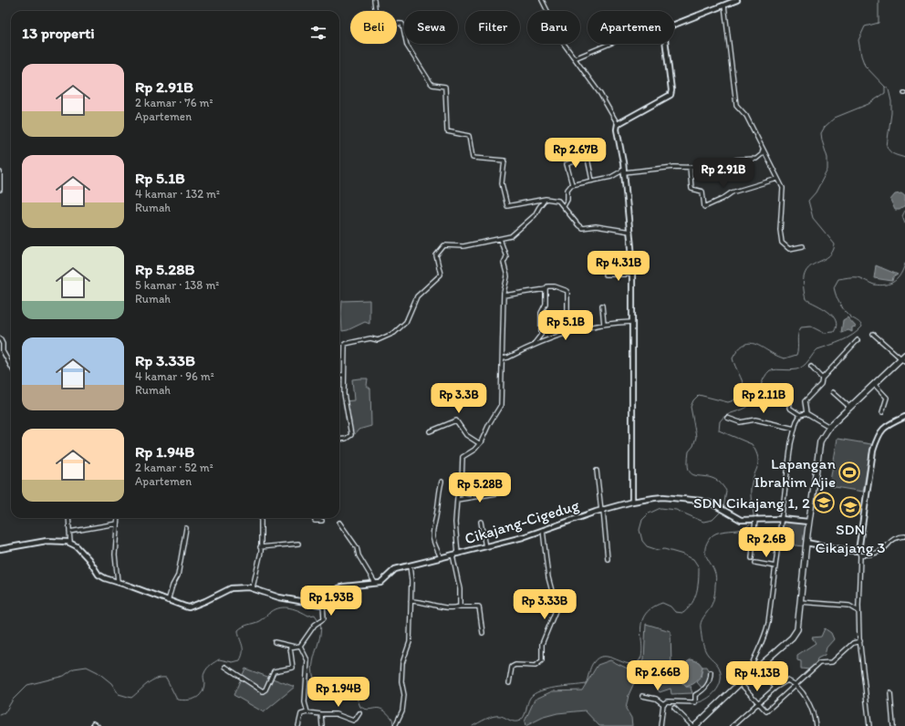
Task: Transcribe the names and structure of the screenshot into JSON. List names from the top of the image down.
{
  "streets": {
    "street": ["Cikajang-Cigedug"]
  },
  "places": {
    "sports": ["Lapangan Ibrahim Ajie"],
    "school or university": ["SDN Cikajang 1, 2", "SDN Cikajang 3"]
  },
  "page": {
    "chip": [
      "Beli",
      "Sewa",
      "Filter",
      "Baru",
      "Apartemen"
    ],
    "heading": "13 properti",
    "list": [
      {
        "name": "Rp 2.91B",
        "note": "2 kamar · 76 m² · Apartemen"
      },
      {
        "name": "Rp 5.1B",
        "note": "4 kamar · 132 m² · Rumah"
      },
      {
        "name": "Rp 5.28B",
        "note": "5 kamar · 138 m² · Rumah"
      },
      {
        "name": "Rp 3.33B",
        "note": "4 kamar · 96 m² · Rumah"
      },
      {
        "name": "Rp 1.94B",
        "note": "2 kamar · 52 m² · Apartemen"
      }
    ],
    "price": [
      "Rp 2.67B",
      "Rp 2.91B",
      "Rp 4.31B",
      "Rp 5.1B",
      "Rp 3.3B",
      "Rp 2.11B",
      "Rp 5.28B",
      "Rp 2.6B",
      "Rp 1.93B",
      "Rp 3.33B",
      "Rp 2.66B",
      "Rp 4.13B",
      "Rp 1.94B"
    ]
  }
}
